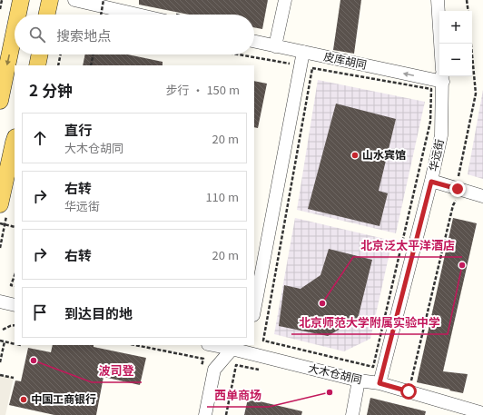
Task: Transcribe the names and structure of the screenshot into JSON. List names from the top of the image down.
{
  "streets": {
    "street": ["皮库胡同", "华远街", "大木仓胡同"]
  },
  "crossings": [
    ["华远街", "大木仓胡同"]
  ],
  "one_way": ["皮库胡同"],
  "places": [
    "山水宾馆",
    "北京师范大学附属实验中学",
    "北京泛太平洋酒店",
    "波司登",
    "西单商场",
    "中国工商银行"
  ],
  "page": {
    "map_buttons": ["+", "−"],
    "search": "搜索地点",
    "heading": ["2 分钟", "步行 · 150 m"],
    "list": [
      ["直行", "大木仓胡同", "20 m"],
      ["右转", "华远街", "110 m"],
      ["右转", "20 m"],
      "到达目的地"
    ]
  }
}
